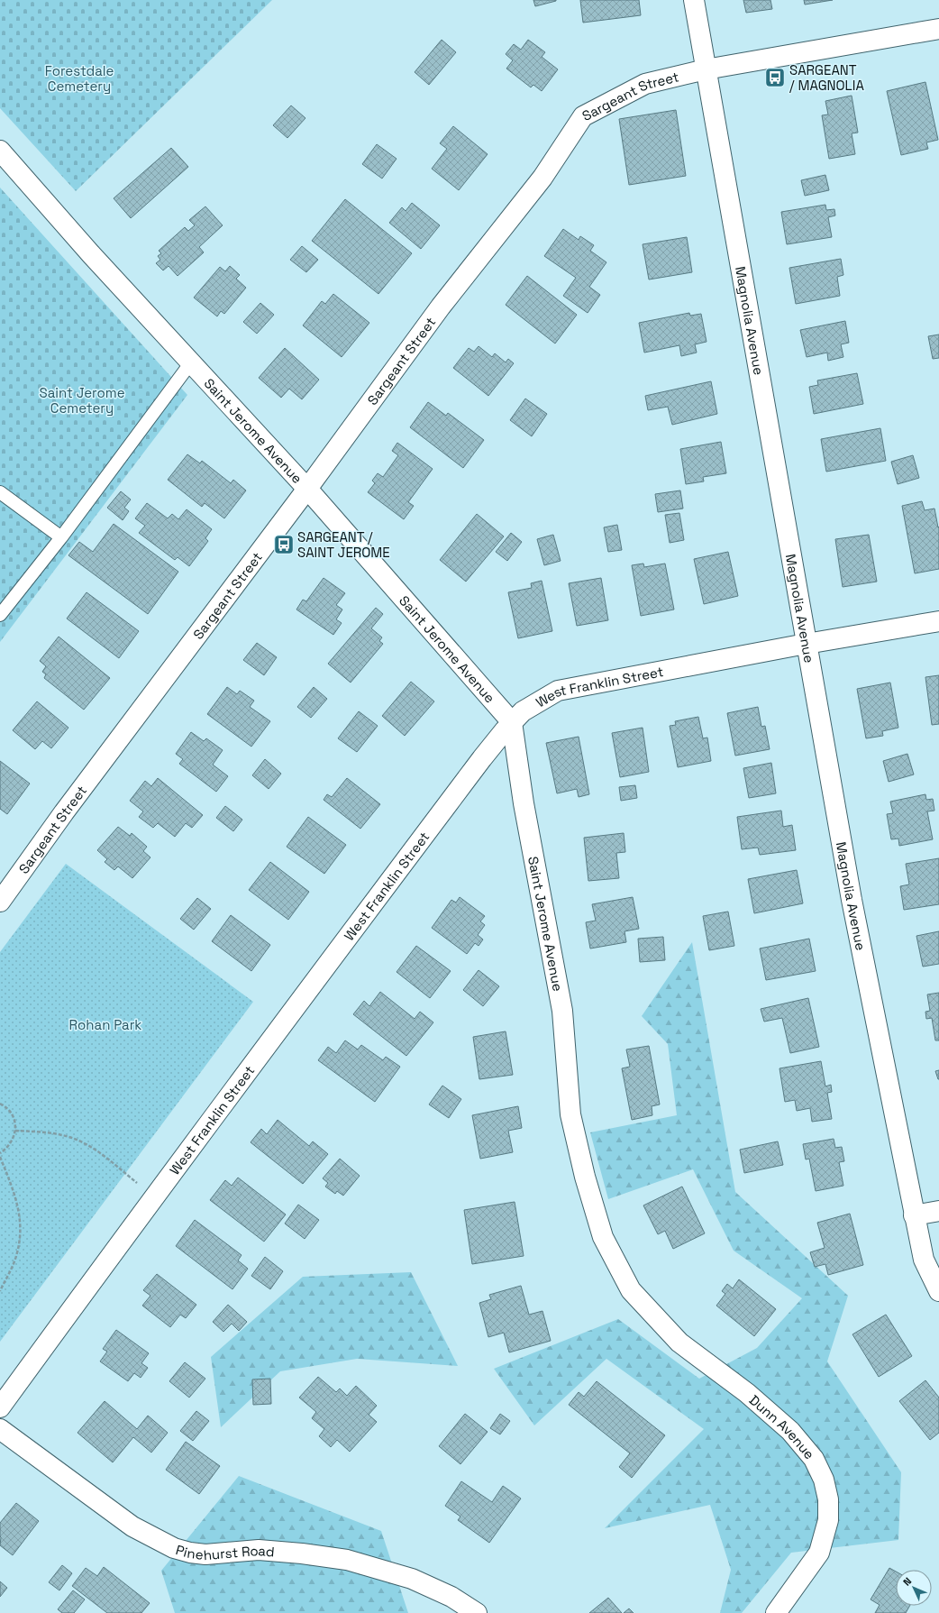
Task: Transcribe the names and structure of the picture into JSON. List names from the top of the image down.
{
  "streets": {
    "street": [
      "Sargeant Street",
      "Magnolia Avenue",
      "Saint Jerome Avenue",
      "West Franklin Street",
      "Dunn Avenue",
      "Pinehurst Road"
    ]
  },
  "crossings": [
    ["Sargeant Street", "Magnolia Avenue"],
    ["Sargeant Street", "Saint Jerome Avenue"],
    ["Magnolia Avenue", "West Franklin Street"],
    ["Saint Jerome Avenue", "West Franklin Street"],
    ["Saint Jerome Avenue", "Dunn Avenue"]
  ],
  "parks": ["Forestdale Cemetery", "Saint Jerome Cemetery", "Rohan Park"],
  "places": {
    "bus stop": ["SARGEANT / MAGNOLIA", "SARGEANT / SAINT JEROME"]
  },
  "north": "top left"
}
